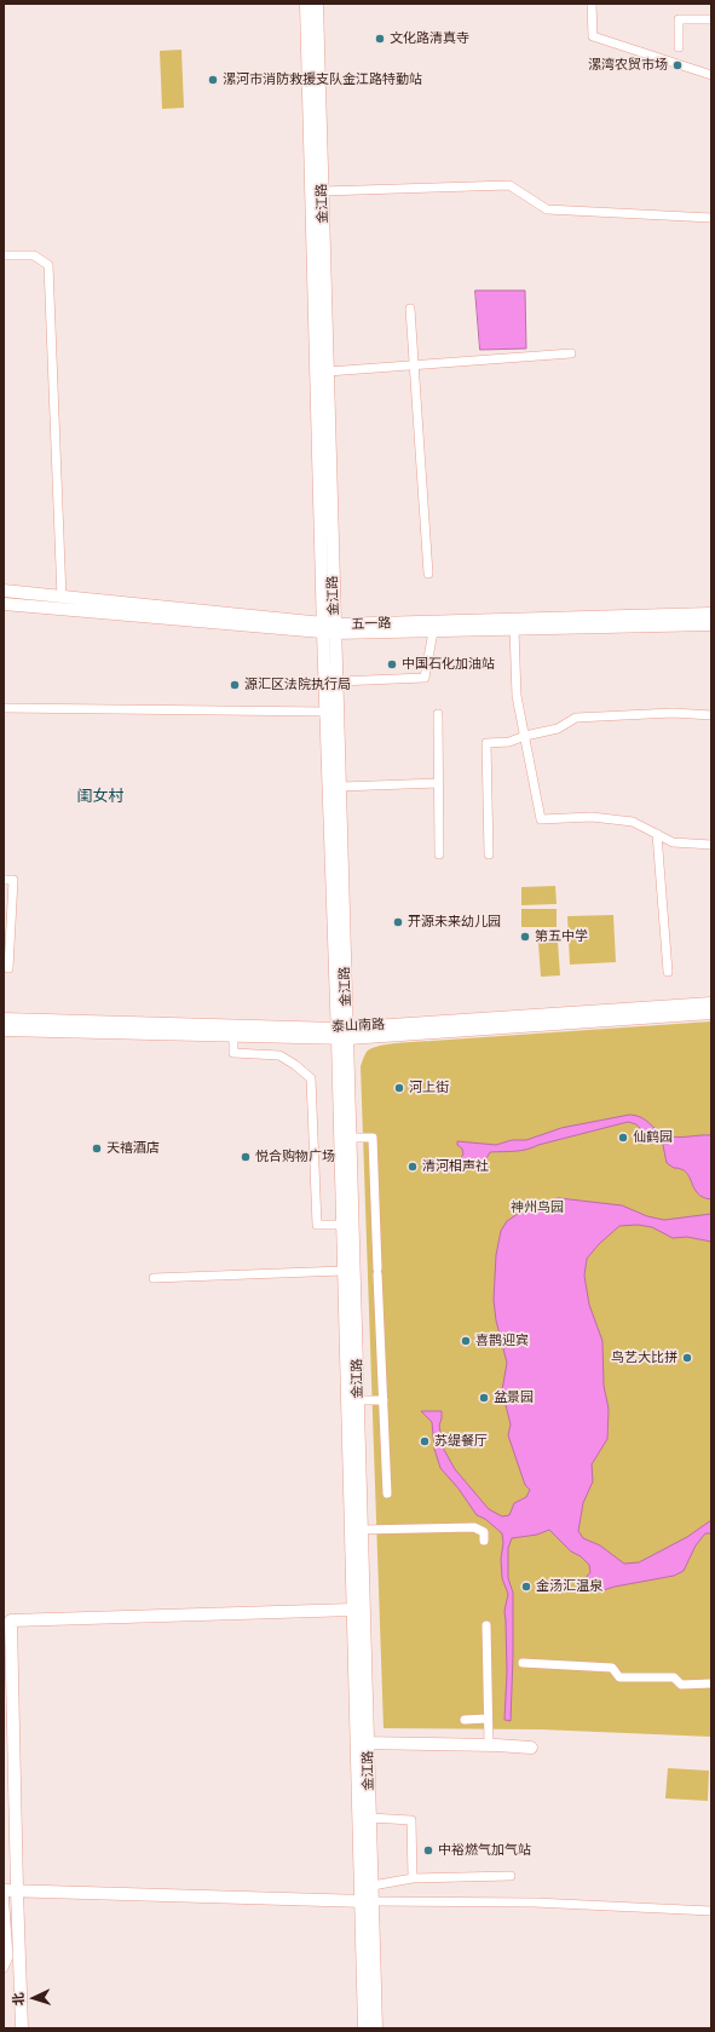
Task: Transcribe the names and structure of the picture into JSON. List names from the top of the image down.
{
  "streets": {
    "street": ["金江路", "五一路", "泰山南路"]
  },
  "crossings": [
    ["金江路", "五一路"],
    ["金江路", "泰山南路"]
  ],
  "districts": ["闺女村"],
  "parks": ["神州鸟园"],
  "places": [
    "文化路清真寺",
    "漯湾农贸市场",
    "漯河市消防救援支队金江路特勤站",
    "中国石化加油站",
    "源汇区法院执行局",
    "开源未来幼儿园",
    "第五中学",
    "河上街",
    "仙鹤园",
    "天禧酒店",
    "悦合购物广场",
    "清河相声社",
    "喜鹊迎宾",
    "鸟艺大比拼",
    "盆景园",
    "苏缇餐厅",
    "金汤汇温泉",
    "中裕燃气加气站"
  ],
  "north": "left"
}
